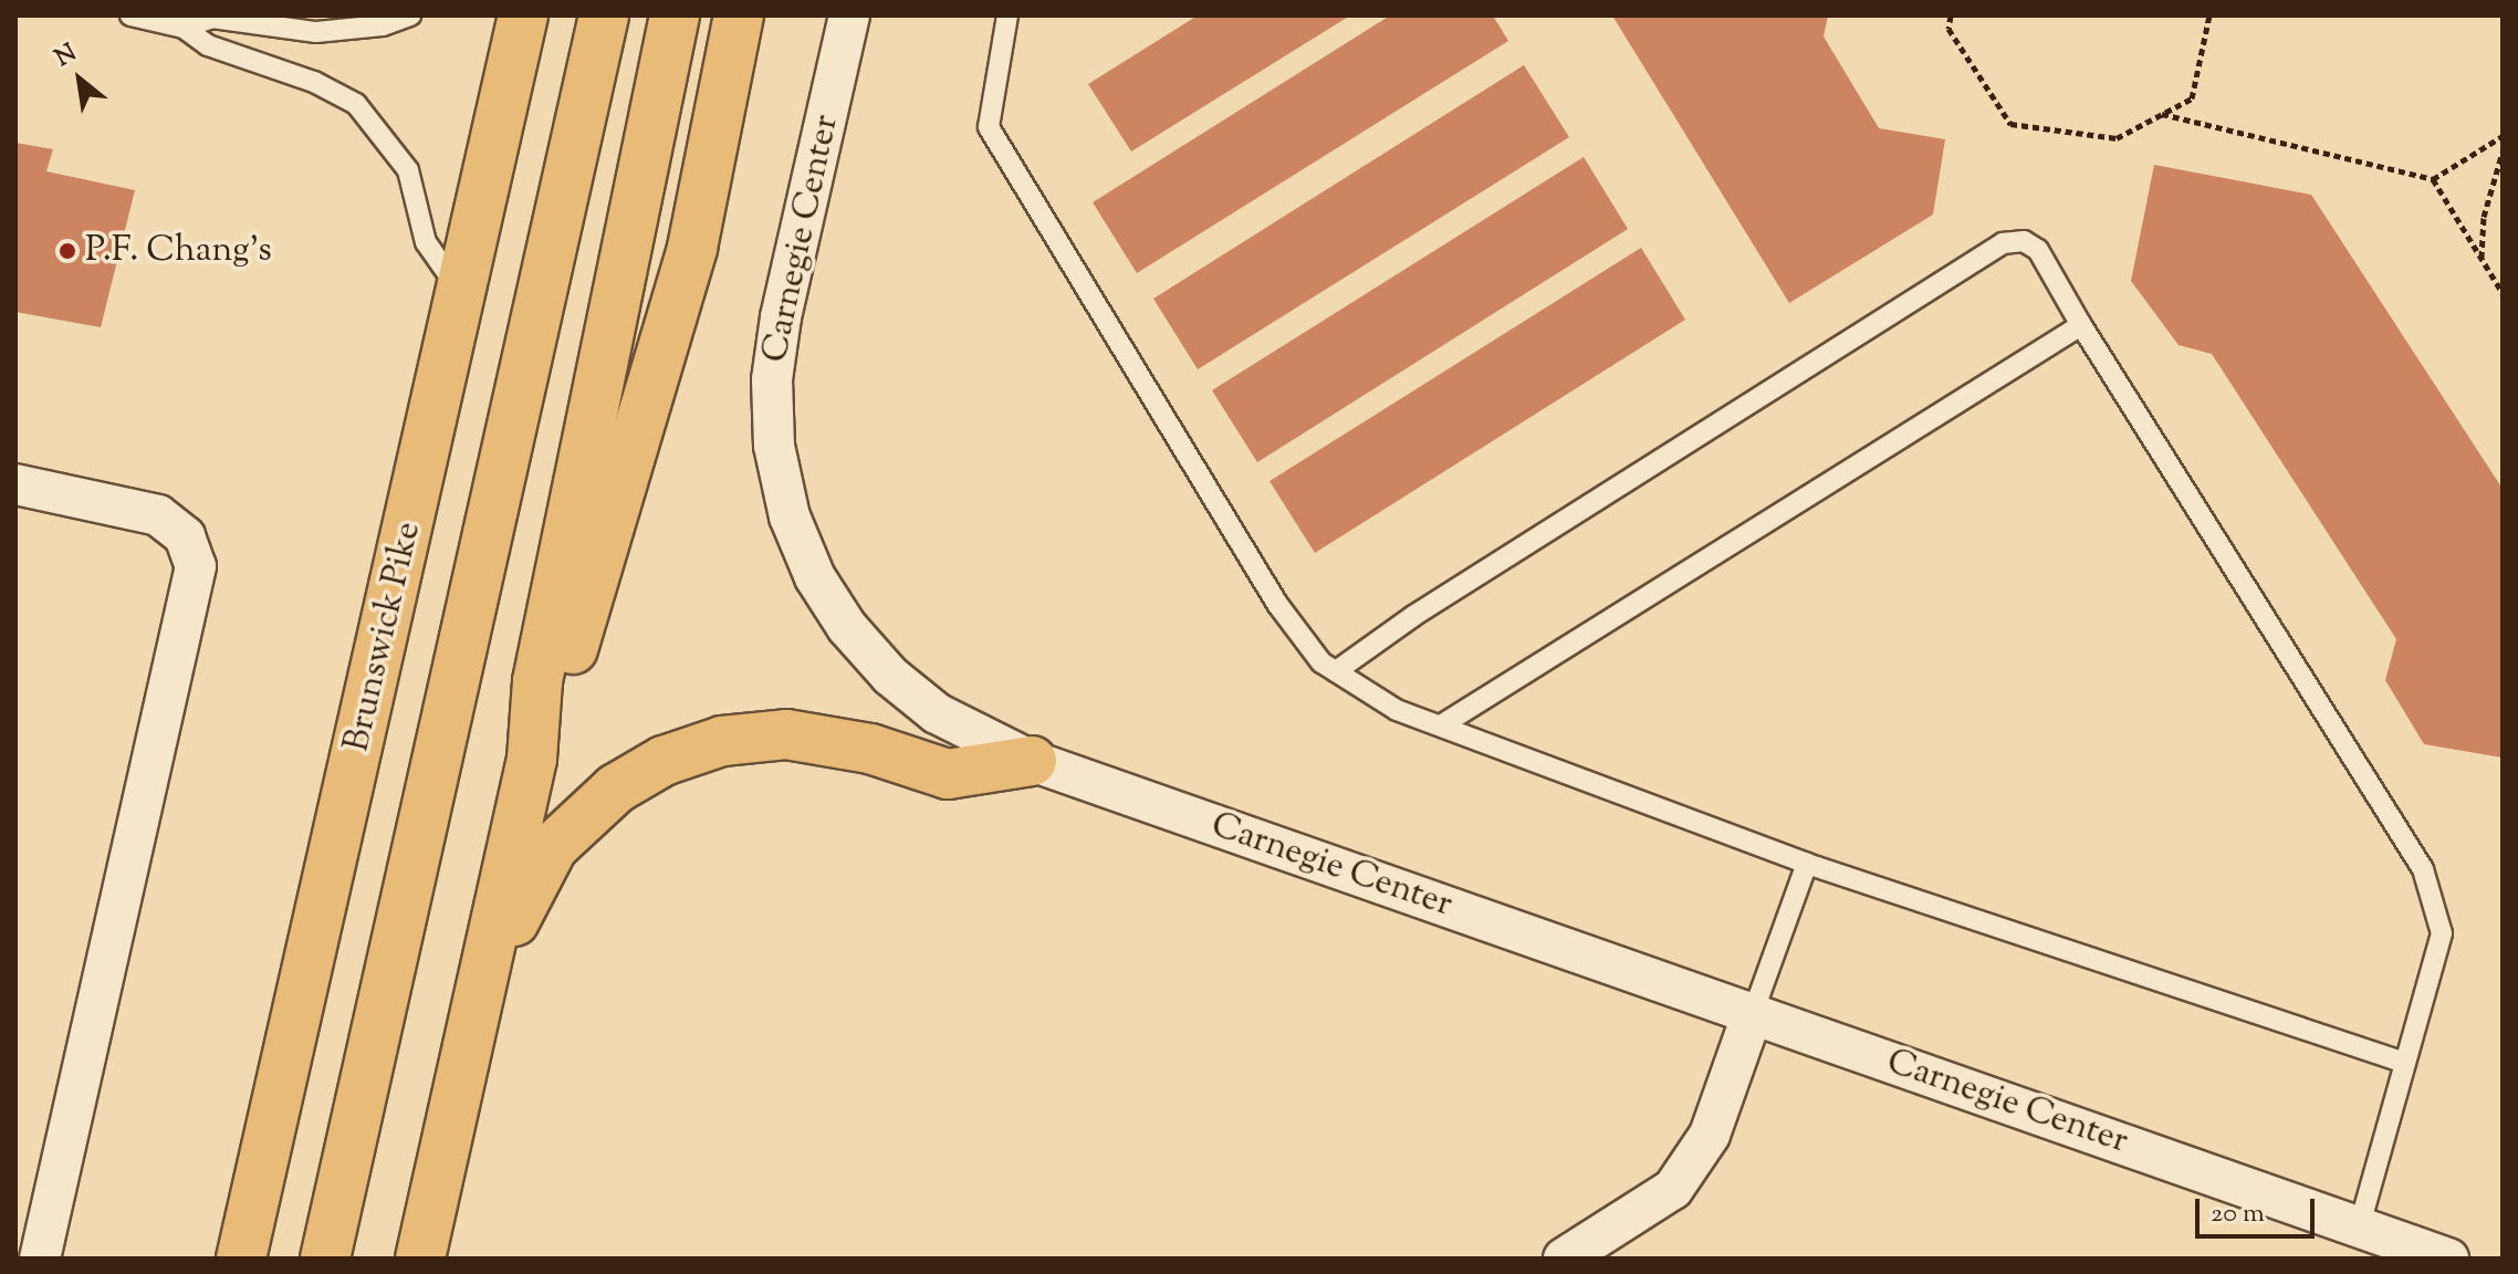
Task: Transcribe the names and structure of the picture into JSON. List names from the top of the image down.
{
  "streets": {
    "highway": ["Brunswick Pike"],
    "street": ["Carnegie Center"]
  },
  "places": ["P.F. Chang's"],
  "scale_bar": "20 m",
  "north": "top left"
}
